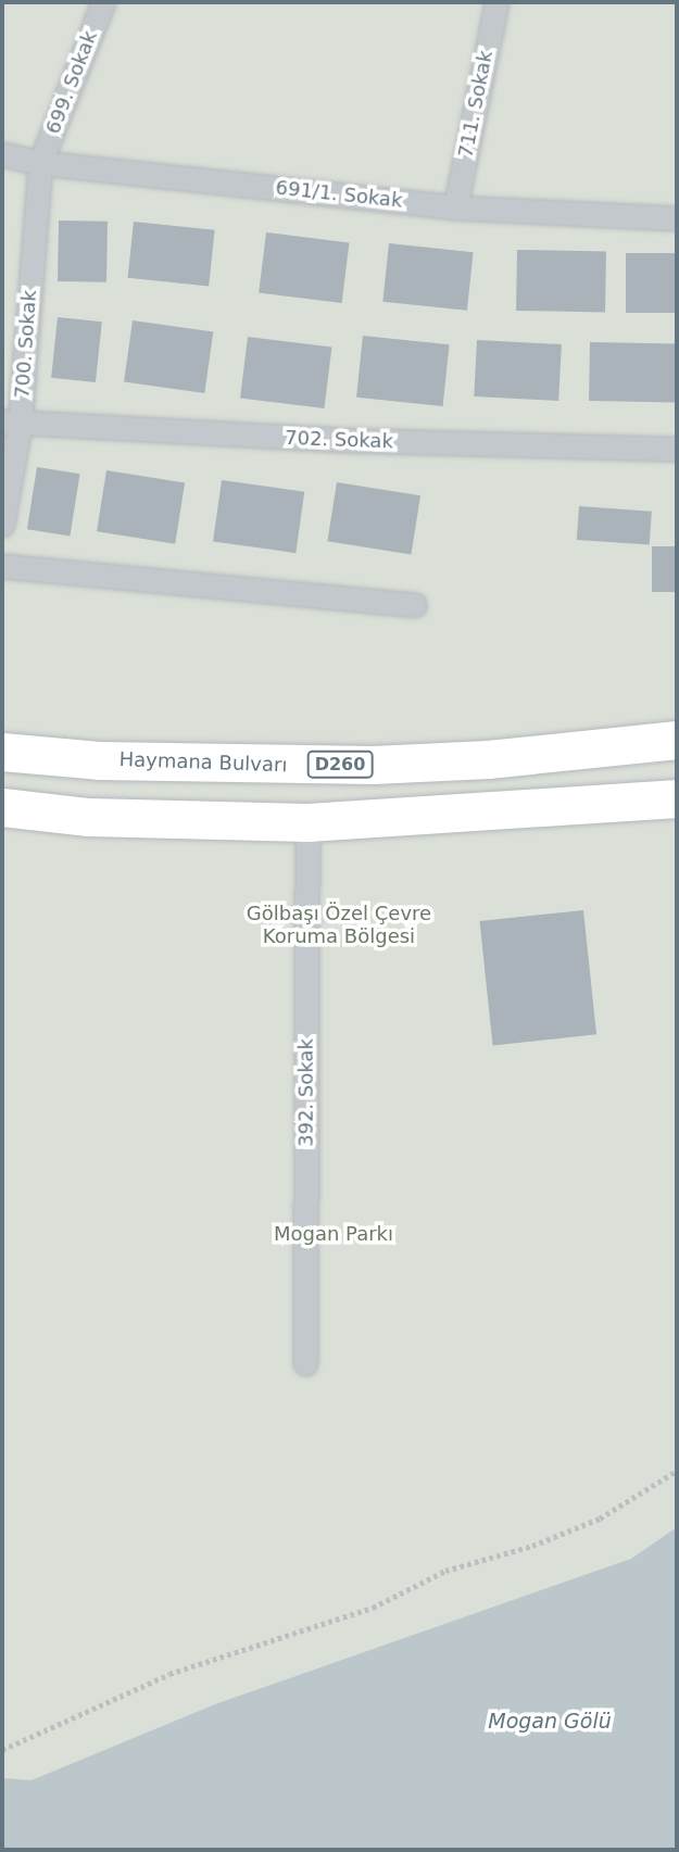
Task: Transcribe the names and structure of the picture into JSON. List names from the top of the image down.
{
  "streets": {
    "highway": ["Haymana Bulvarı", "D260"],
    "street": [
      "699. Sokak",
      "711. Sokak",
      "691/1. Sokak",
      "700. Sokak",
      "702. Sokak",
      "392. Sokak"
    ]
  },
  "crossings": [
    ["699. Sokak", "691/1. Sokak"],
    ["699. Sokak", "700. Sokak"],
    ["711. Sokak", "691/1. Sokak"],
    ["691/1. Sokak", "700. Sokak"],
    ["700. Sokak", "702. Sokak"]
  ],
  "water": ["Mogan Gölü"],
  "parks": ["Gölbaşı Özel Çevre Koruma Bölgesi", "Mogan Parkı"]
}
